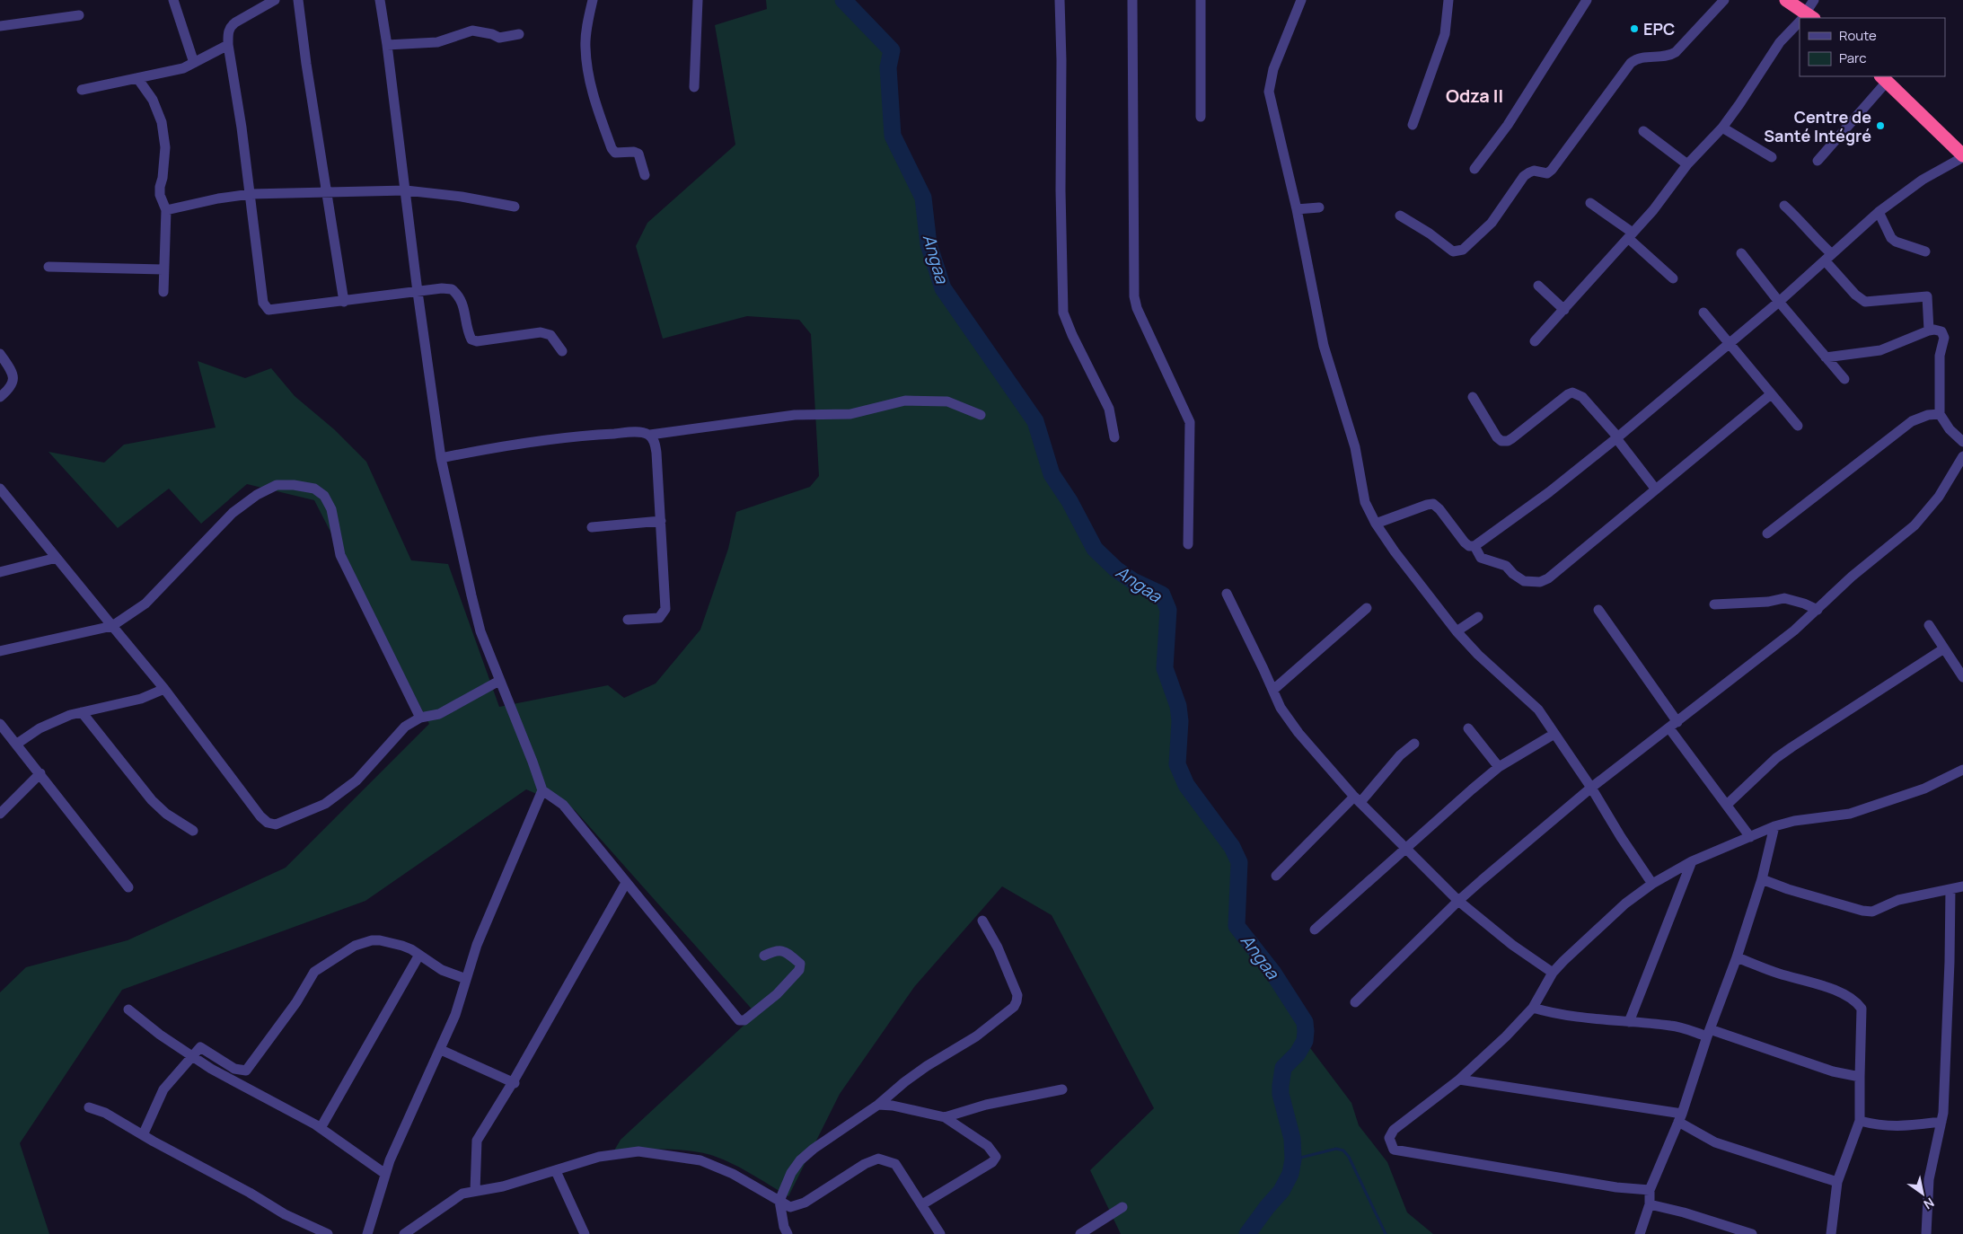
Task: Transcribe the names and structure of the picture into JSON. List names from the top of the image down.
{
  "districts": ["Odza II"],
  "water": ["Angaa"],
  "places": ["EPC", "Centre de Santé Intégré"],
  "legend": ["Route", "Parc"],
  "north": "bottom right"
}
